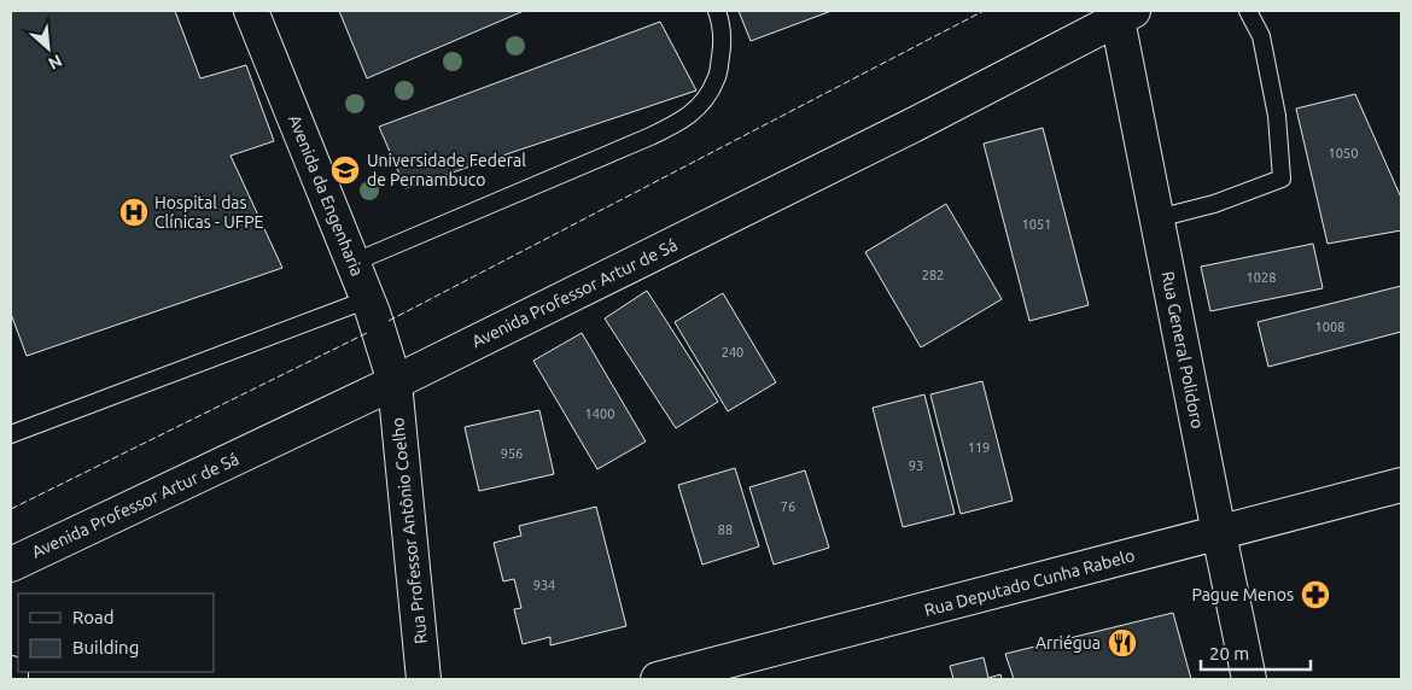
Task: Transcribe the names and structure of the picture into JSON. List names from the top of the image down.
{
  "streets": {
    "street": [
      "Avenida da Engenharia",
      "Avenida Professor Artur de Sá",
      "Rua General Polidoro",
      "Rua Professor Antônio Coelho",
      "Rua Deputado Cunha Rabelo"
    ]
  },
  "crossings": [
    ["Avenida da Engenharia", "Avenida Professor Artur de Sá"],
    ["Avenida da Engenharia", "Rua Professor Antônio Coelho"],
    ["Avenida Professor Artur de Sá", "Rua General Polidoro"],
    ["Avenida Professor Artur de Sá", "Rua Professor Antônio Coelho"],
    ["Rua General Polidoro", "Rua Deputado Cunha Rabelo"]
  ],
  "places": {
    "school or university": ["Universidade Federal de Pernambuco"],
    "hospital": ["Hospital das Clínicas - UFPE"],
    "pharmacy": ["Pague Menos"],
    "restaurant": ["Arriégua"]
  },
  "house_numbers": [
    "1050",
    "1051",
    "282",
    "1028",
    "1008",
    "240",
    "1400",
    "119",
    "956",
    "93",
    "76",
    "88",
    "934"
  ],
  "legend": ["Road", "Building"],
  "scale_bar": "20 m",
  "north": "bottom right"
}
